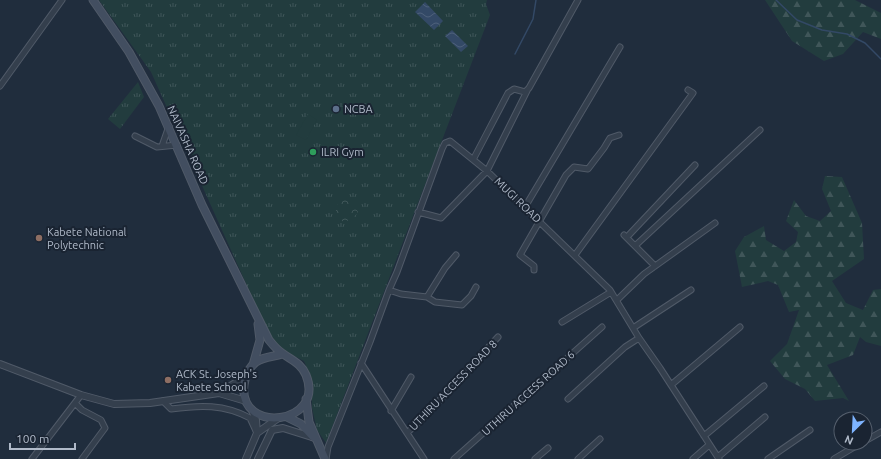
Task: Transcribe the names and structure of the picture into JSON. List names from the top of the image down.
{
  "streets": {
    "main road": ["NAIVASHA ROAD"],
    "street": ["MUGI ROAD", "UTHIRU ACCESS ROAD 8", "UTHIRU ACCESS ROAD 6"]
  },
  "places": [
    "NCBA",
    "ILRI Gym",
    "Kabete National Polytechnic",
    "ACK St. Joseph's Kabete School"
  ],
  "scale_bar": "100 m",
  "north": "bottom left"
}
